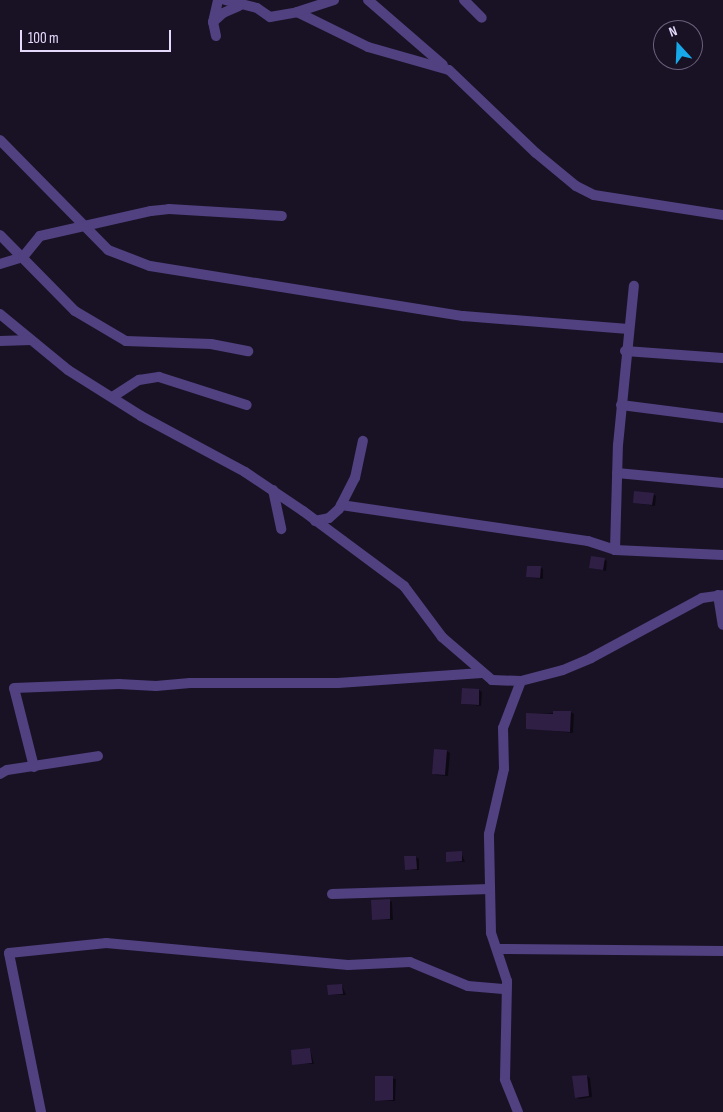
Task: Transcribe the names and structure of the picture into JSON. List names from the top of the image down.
{
  "scale_bar": "100 m",
  "north": "top"
}
